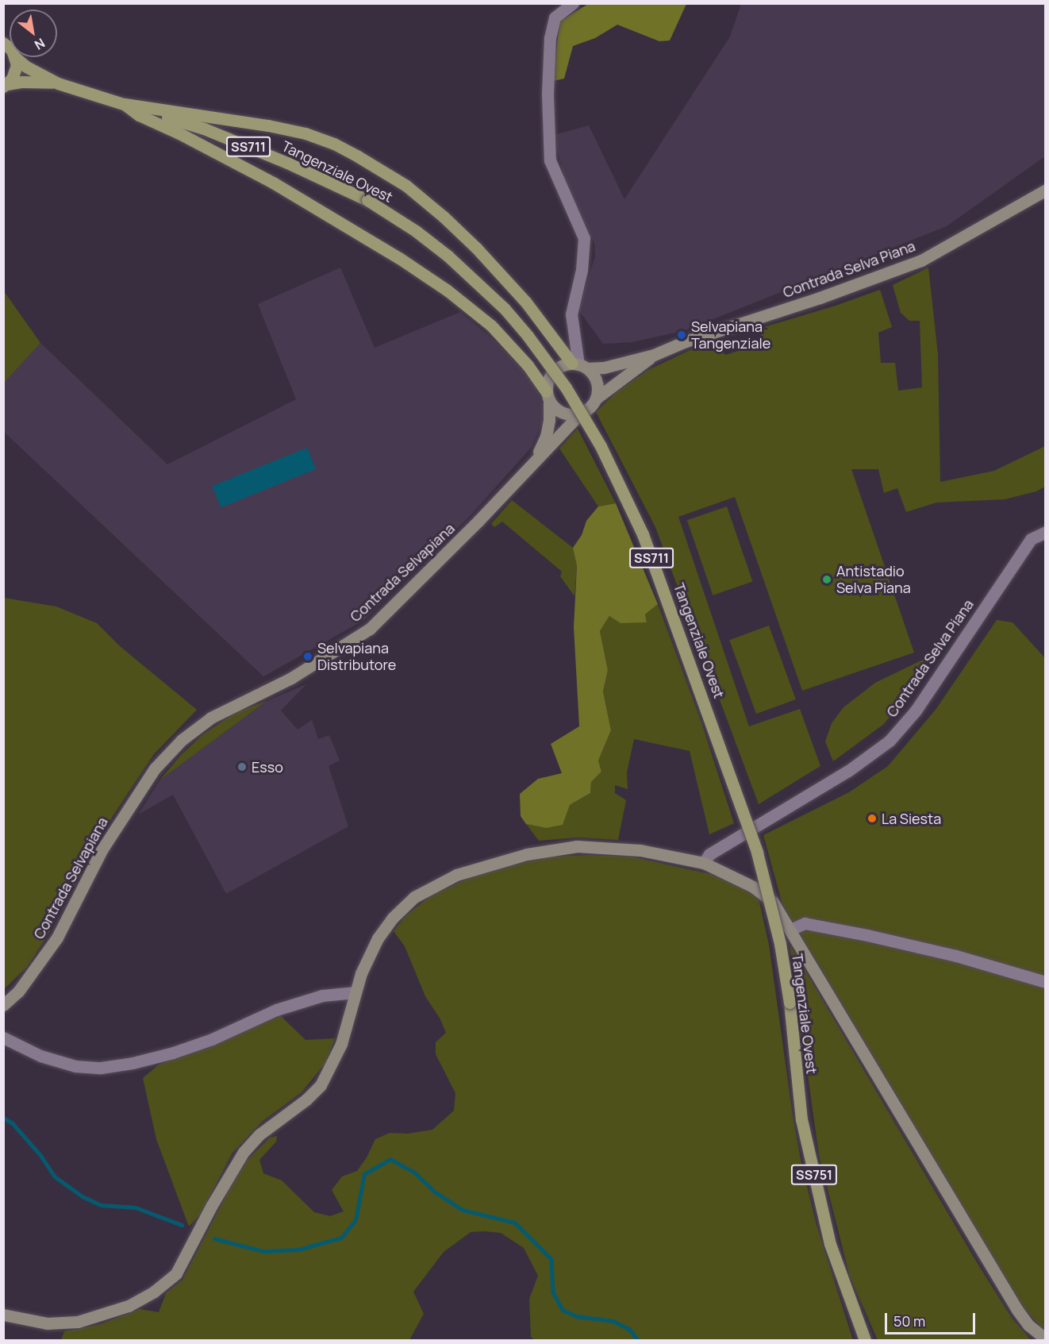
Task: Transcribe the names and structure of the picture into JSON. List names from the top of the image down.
{
  "streets": {
    "main road": [
      "SS711",
      "Tangenziale Ovest",
      "Contrada Selva Piana",
      "Contrada Selvapiana",
      "SS751"
    ]
  },
  "places": [
    "Selvapiana Tangenziale",
    "Antistadio Selva Piana",
    "Selvapiana Distributore",
    "Esso",
    "La Siesta"
  ],
  "scale_bar": "50 m",
  "north": "bottom right"
}
